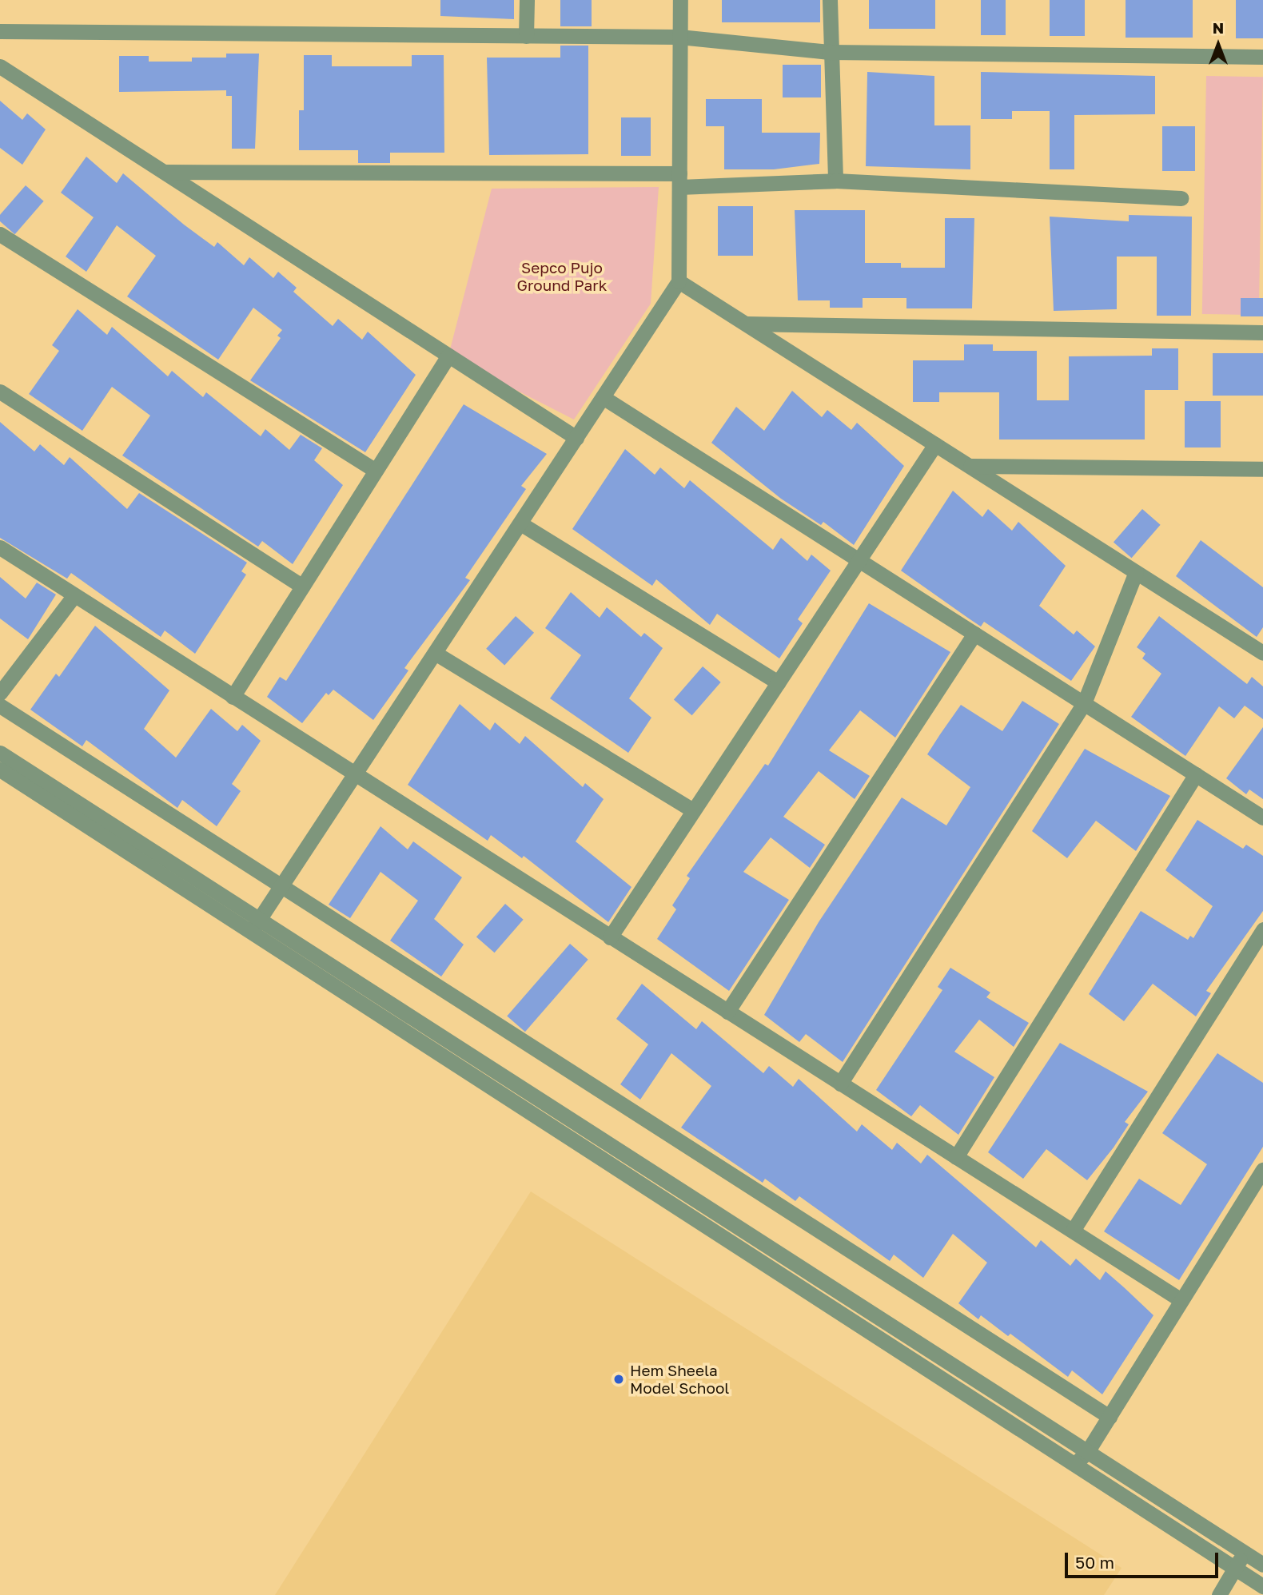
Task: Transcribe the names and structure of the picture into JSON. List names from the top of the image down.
{
  "parks": ["Sepco Pujo Ground Park"],
  "places": ["Hem Sheela Model School"],
  "scale_bar": "50 m",
  "north": "top"
}
